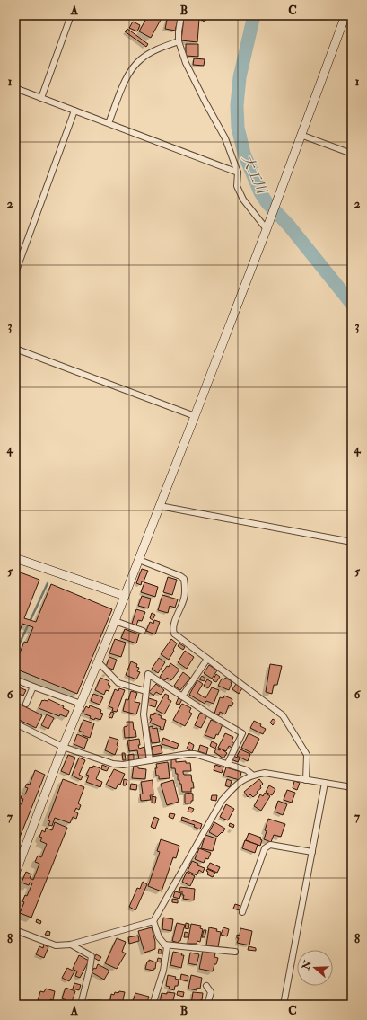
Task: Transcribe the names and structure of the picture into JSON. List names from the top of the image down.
{
  "water": ["大工川"],
  "north": "left",
  "grid": {
    "columns": ["A", "B", "C"],
    "rows": [
      "1",
      "2",
      "3",
      "4",
      "5",
      "6",
      "7",
      "8"
    ]
  }
}
